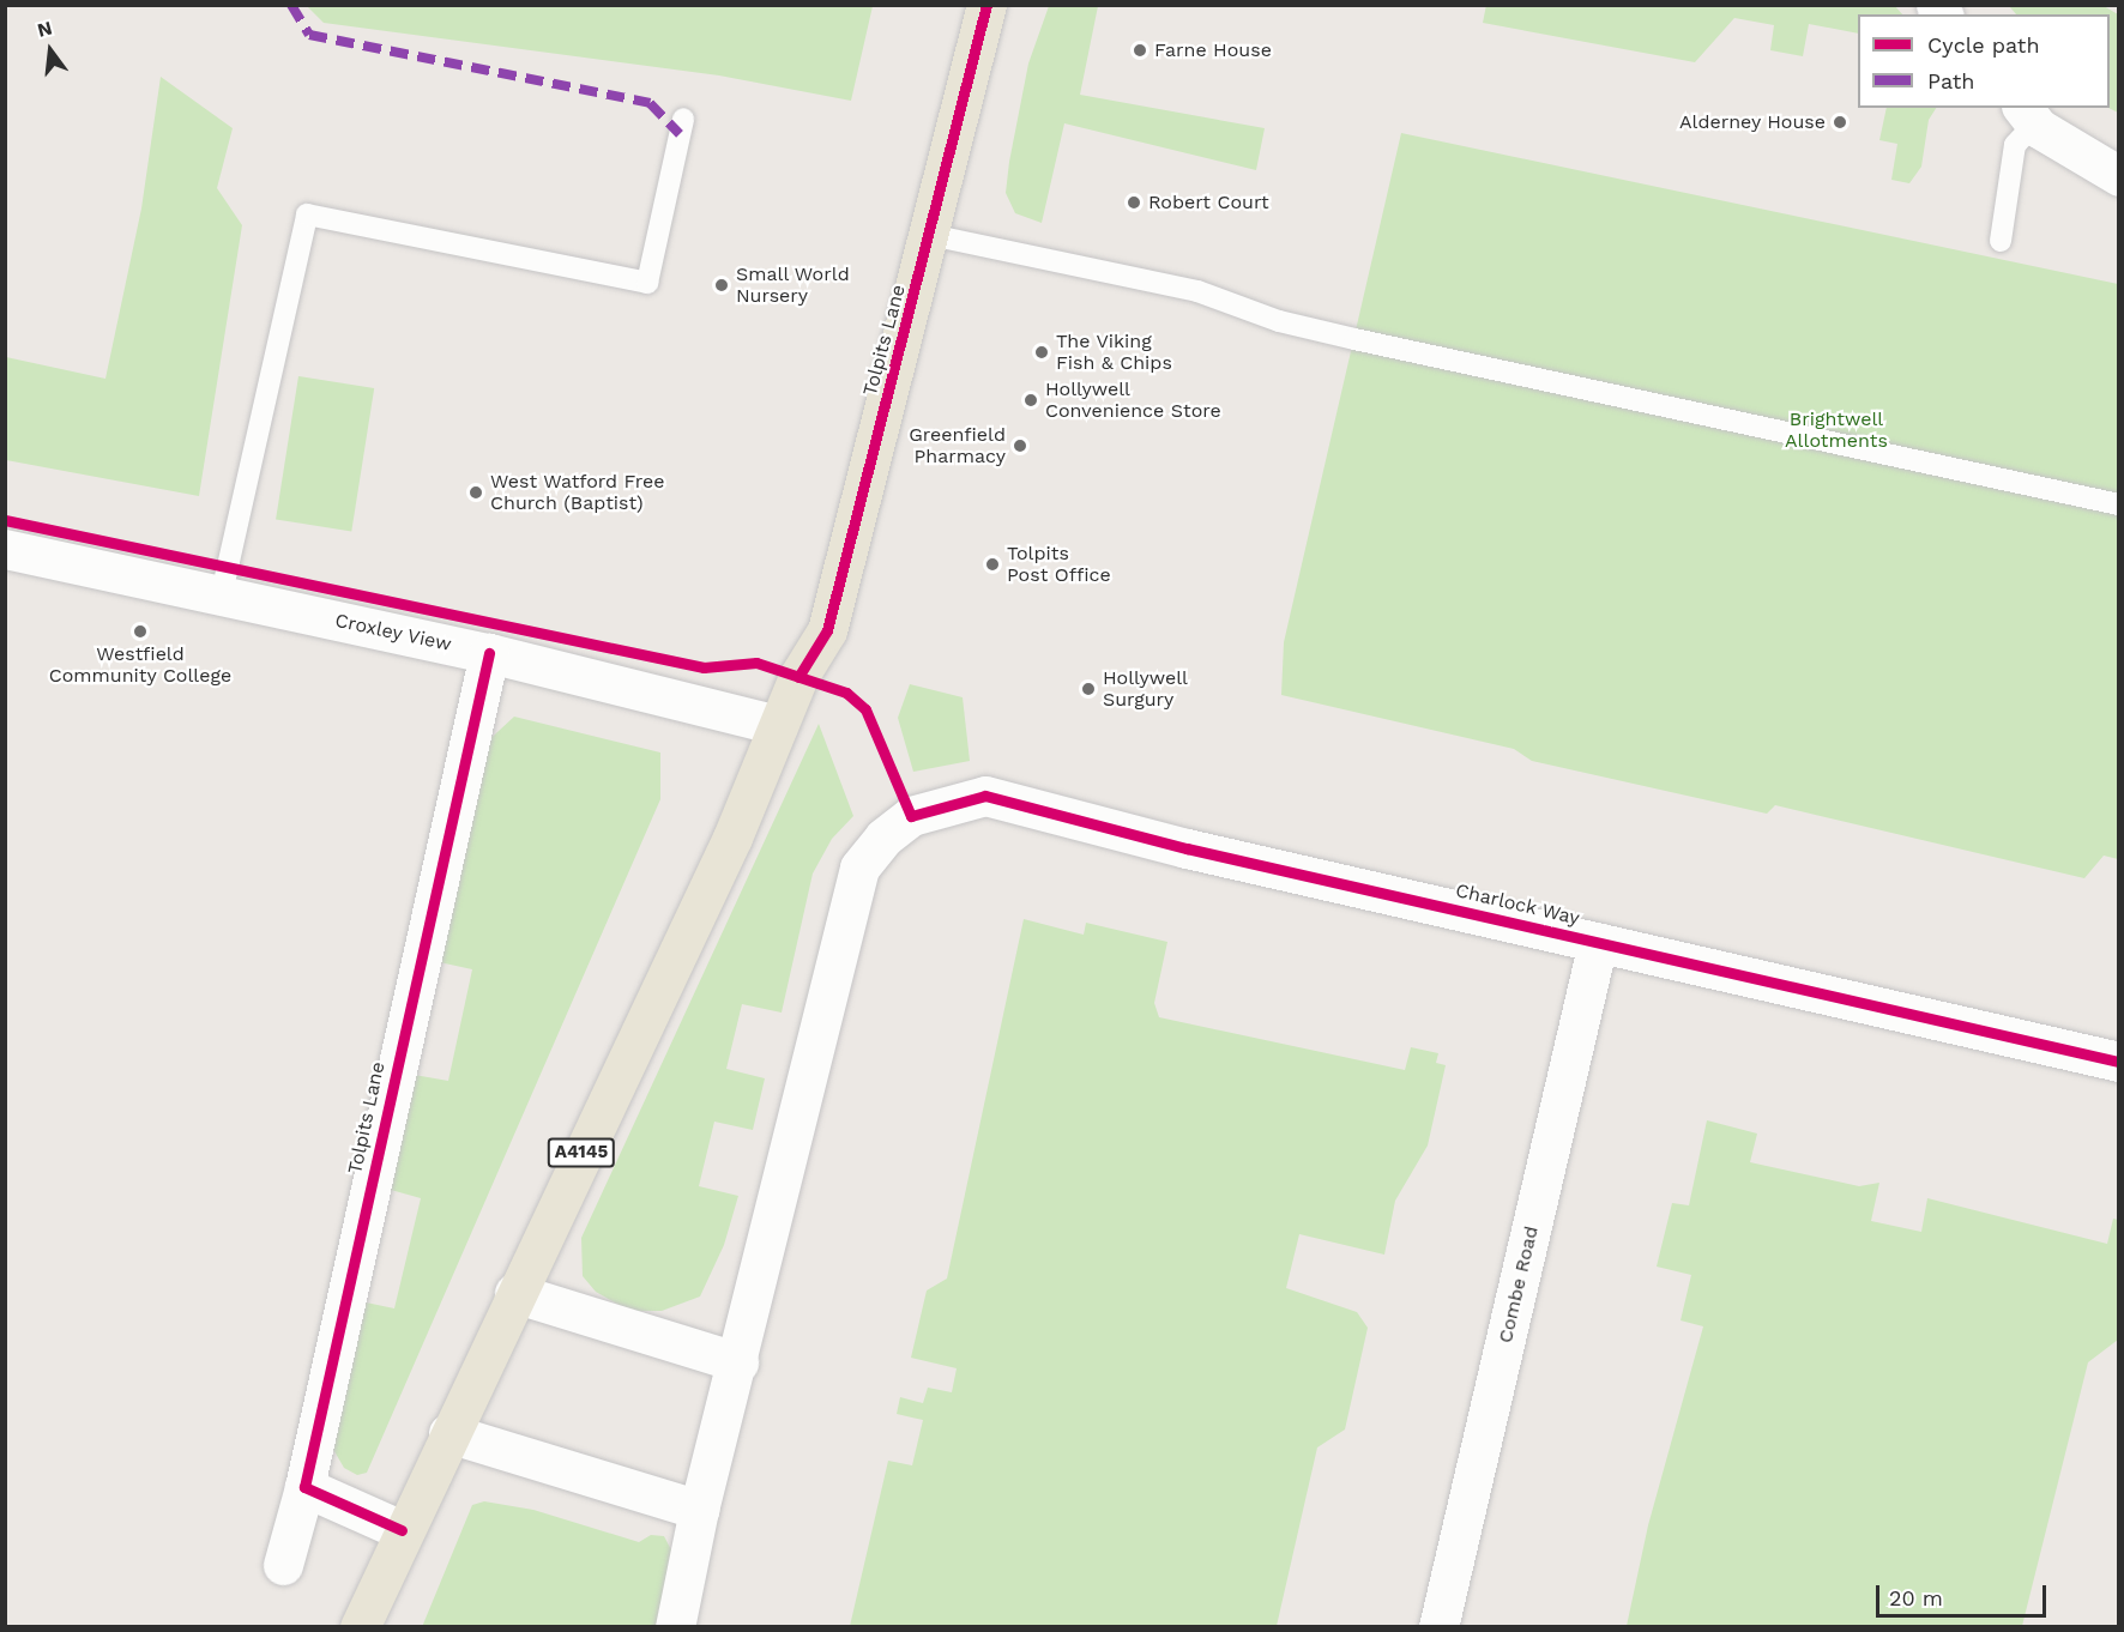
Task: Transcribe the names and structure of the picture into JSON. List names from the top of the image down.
{
  "streets": {
    "main road": ["Tolpits Lane", "A4145"],
    "street": ["Croxley View", "Charlock Way", "Combe Road"]
  },
  "crossings": [
    ["Tolpits Lane", "Croxley View"],
    ["Charlock Way", "Combe Road"]
  ],
  "parks": ["Brightwell Allotments"],
  "places": [
    "Farne House",
    "Alderney House",
    "Robert Court",
    "Small World Nursery",
    "The Viking Fish & Chips",
    "Hollywell Convenience Store",
    "Greenfield Pharmacy",
    "West Watford Free Church (Baptist)",
    "Tolpits Post Office",
    "Westfield Community College",
    "Hollywell Surgury"
  ],
  "legend": ["Cycle path", "Path"],
  "scale_bar": "20 m",
  "north": "top"
}
